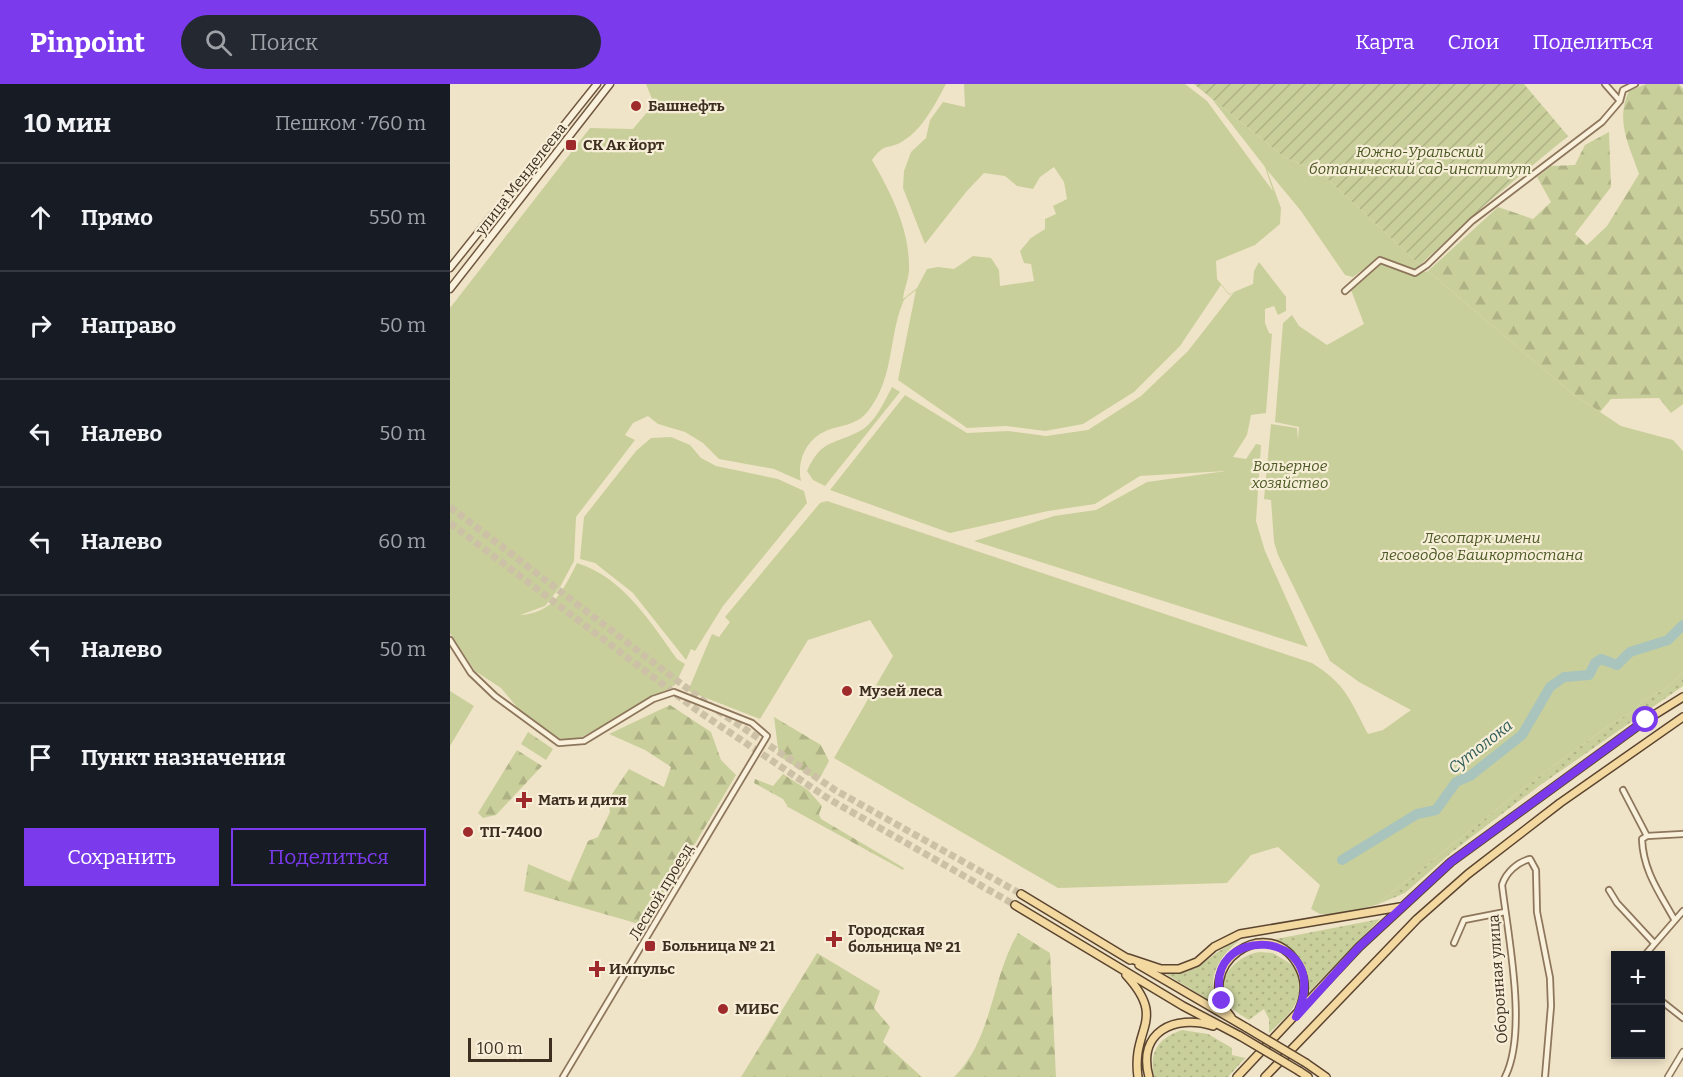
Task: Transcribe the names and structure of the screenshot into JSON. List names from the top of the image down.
{
  "streets": {
    "main road": ["улица Менделеева"],
    "street": ["Лесной проезд", "Оборонная улица"]
  },
  "water": ["Сутолока"],
  "parks": ["Южно-Уральский ботанический сад-институт", "Вольерное хозяйство", "Лесопарк имени лесоводов Башкортостана"],
  "places": {
    "other": [
      "Башнефть",
      "Музей леса",
      "ТП-7400",
      "МИБС"
    ],
    "transit": ["СК Ак йорт", "Больница № 21"],
    "health": ["Мать и дитя", "Городская больница № 21", "Импульс"]
  },
  "scale_bar": "100 m",
  "page": {
    "header": "Pinpoint",
    "search": "Поиск",
    "nav": ["Карта", "Слои", "Поделиться"],
    "heading": ["10 мин", "Пешком · 760 m"],
    "list": [
      ["Прямо", "550 m"],
      ["Направо", "50 m"],
      ["Налево", "50 m"],
      ["Налево", "60 m"],
      ["Налево", "50 m"],
      "Пункт назначения"
    ],
    "buttons": ["Сохранить", "Поделиться"],
    "map_buttons": ["+", "−"],
    "scale": "100 m"
  }
}
